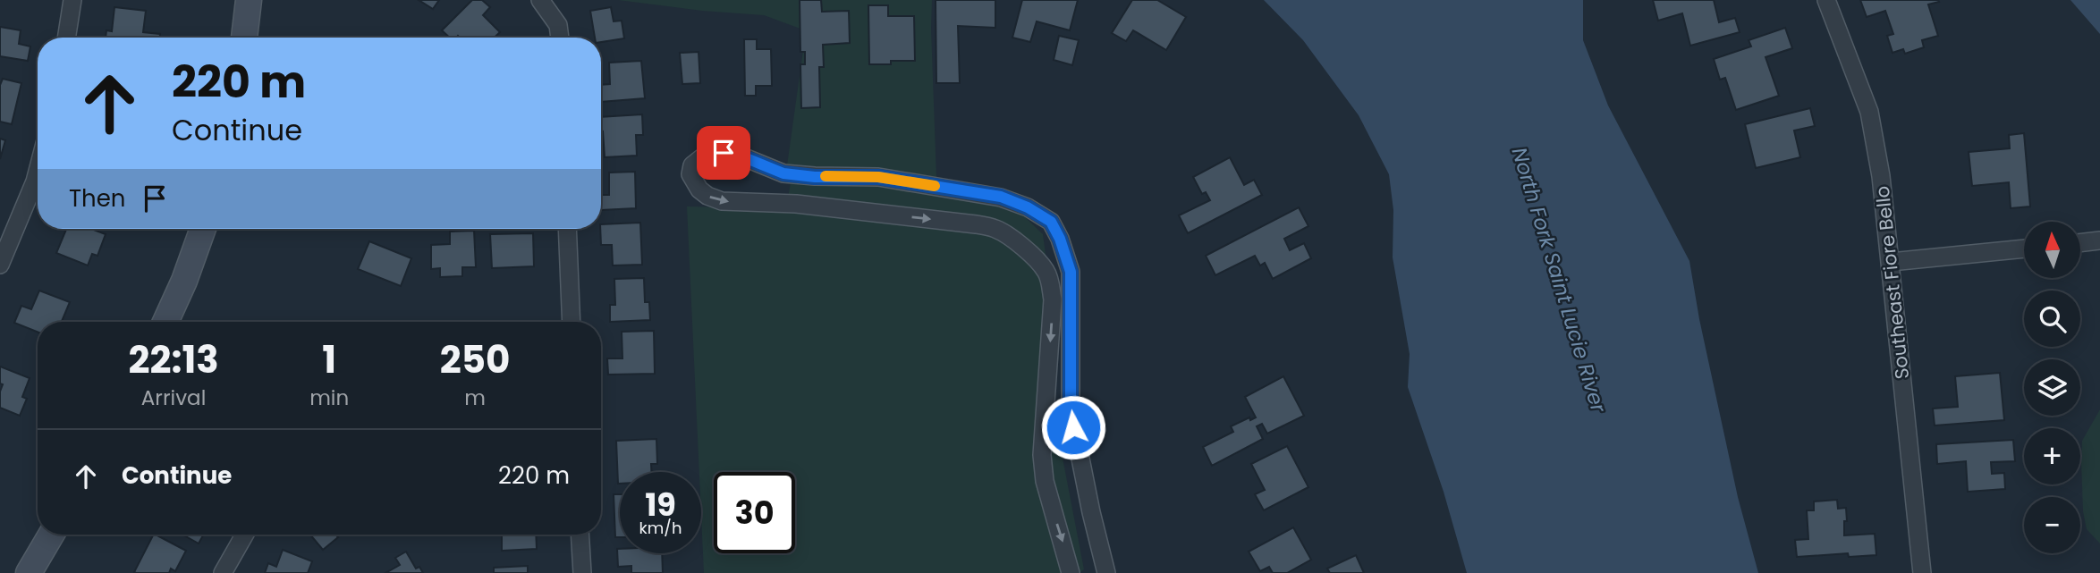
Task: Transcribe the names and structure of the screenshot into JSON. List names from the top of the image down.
{
  "streets": {
    "street": ["Southeast Fiore Bello"]
  },
  "water": ["North Fork Saint Lucie River"],
  "north": "top",
  "page": {
    "turn": ["220 m", "Continue"],
    "then": "Then",
    "map_buttons": ["+", "−"],
    "eta": [
      "22:13",
      "Arrival",
      "1",
      "min",
      "250",
      "m"
    ],
    "list": [
      {
        "name": "Continue",
        "value": "220 m"
      }
    ],
    "speed": "19 km/h",
    "limit": "30"
  }
}
